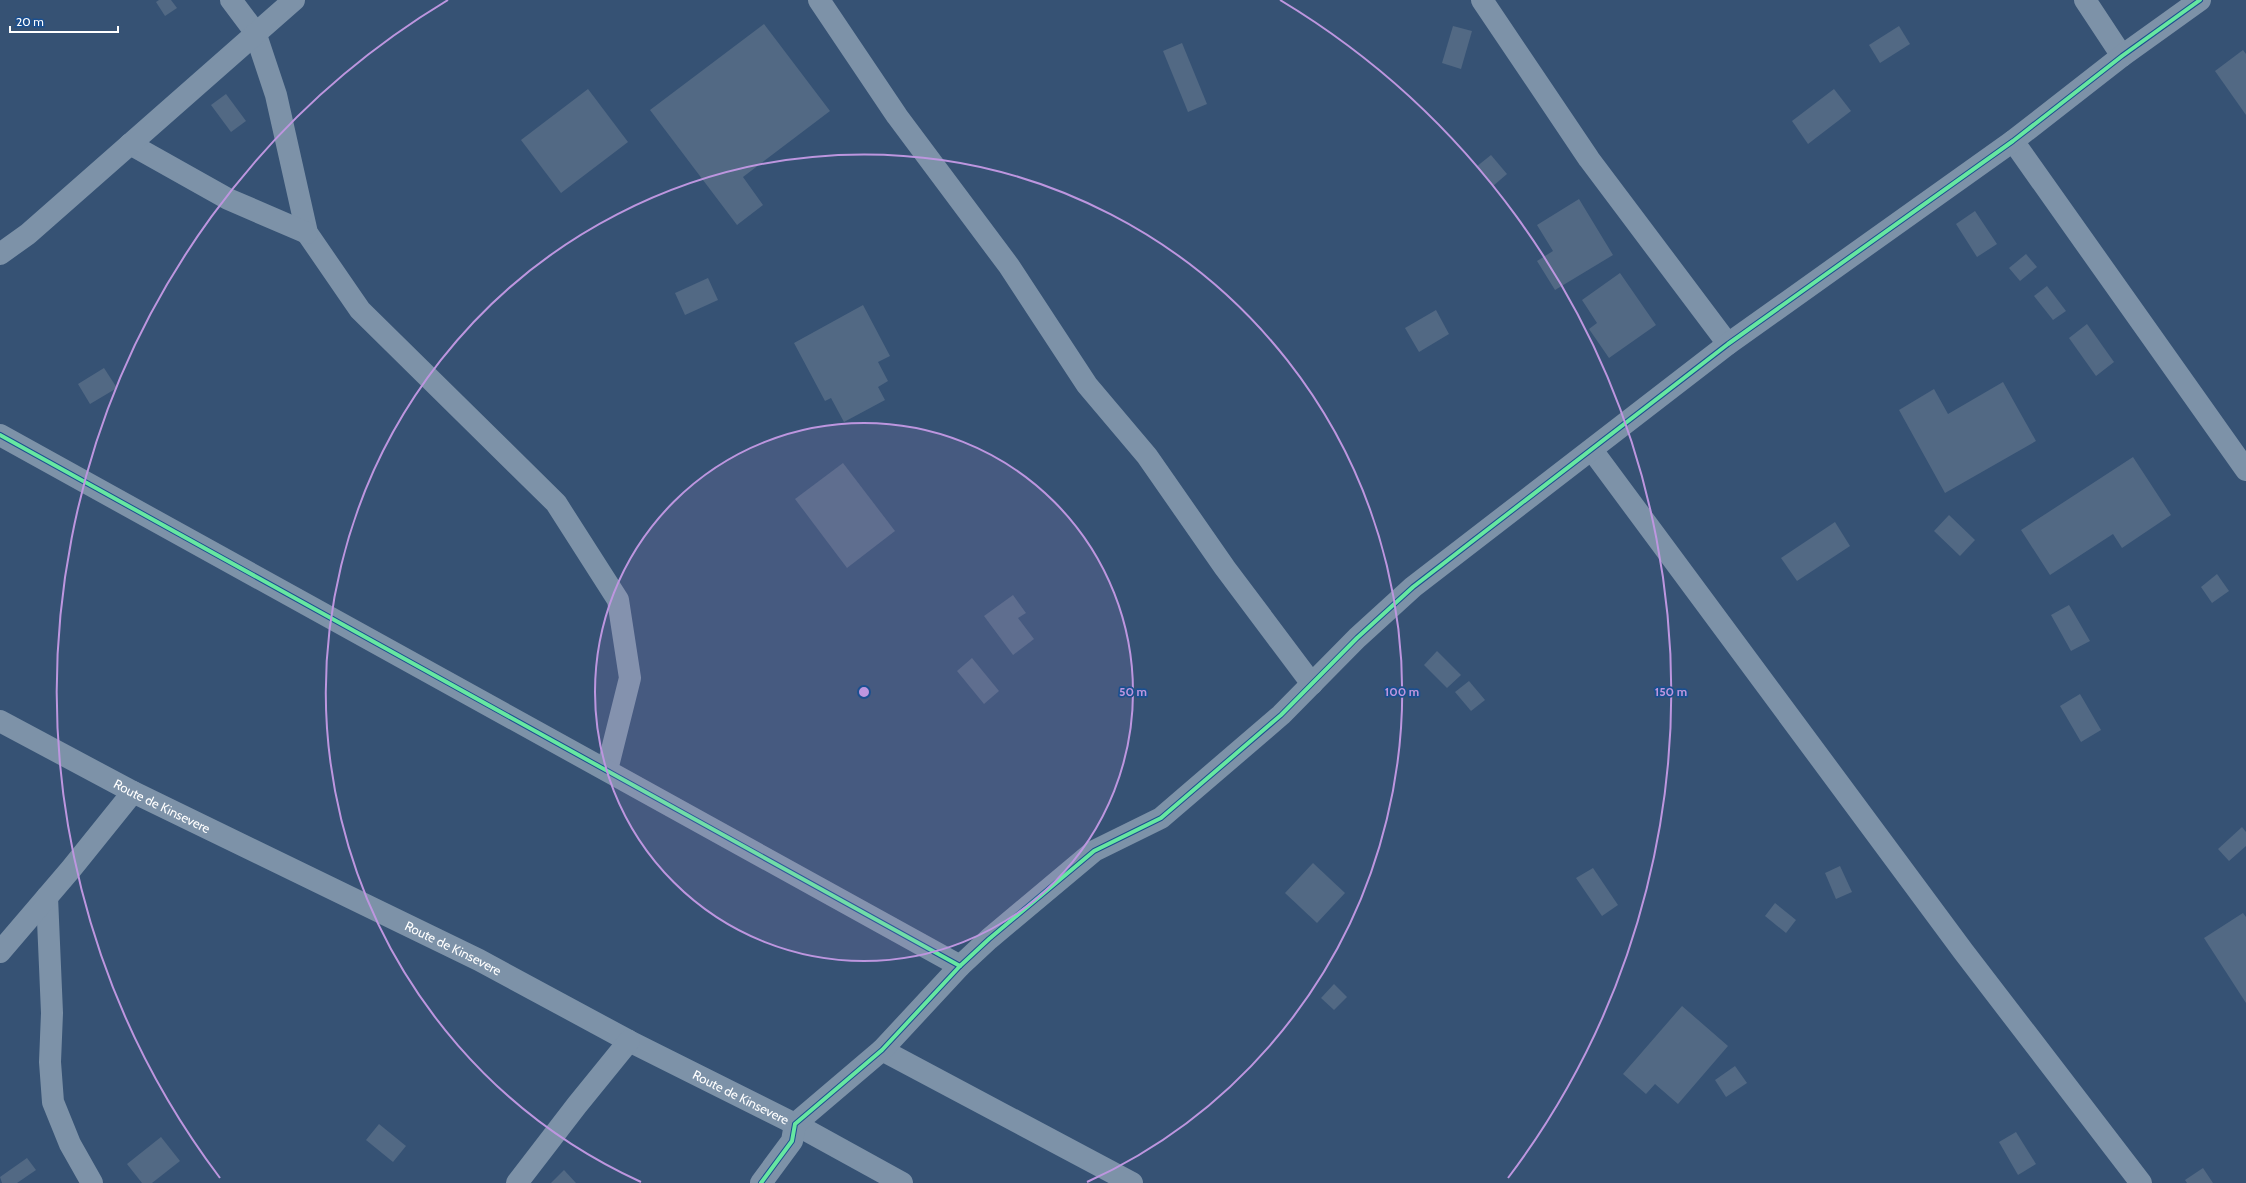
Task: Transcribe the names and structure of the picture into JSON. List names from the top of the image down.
{
  "streets": {
    "street": ["Route de Kinsevere"]
  },
  "scale_bar": "20 m",
  "rings": ["50 m", "100 m", "150 m"]
}
